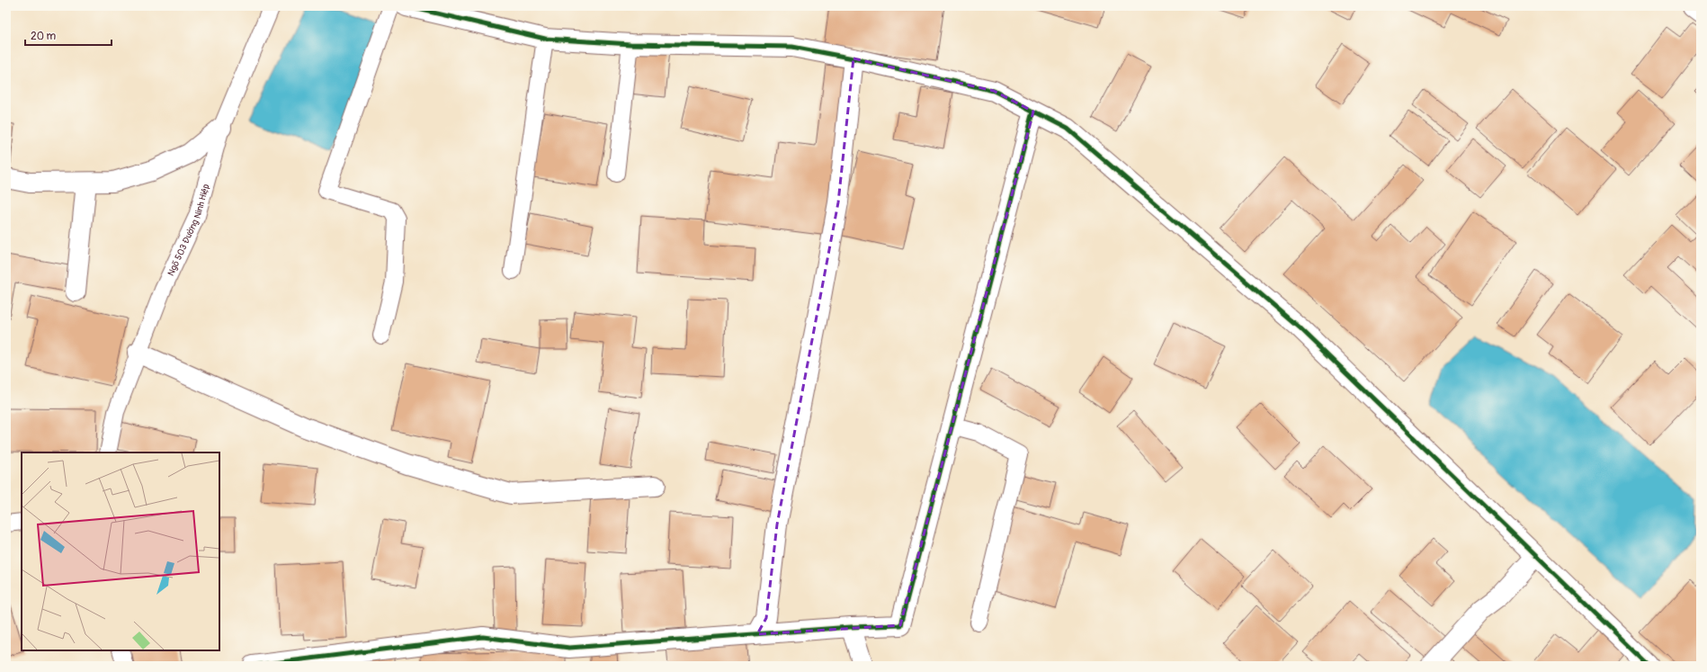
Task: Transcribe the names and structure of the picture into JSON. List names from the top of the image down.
{
  "streets": {
    "lane": ["Ngõ 503 Đường Ninh Hiệp"]
  },
  "scale_bar": "20 m"
}
